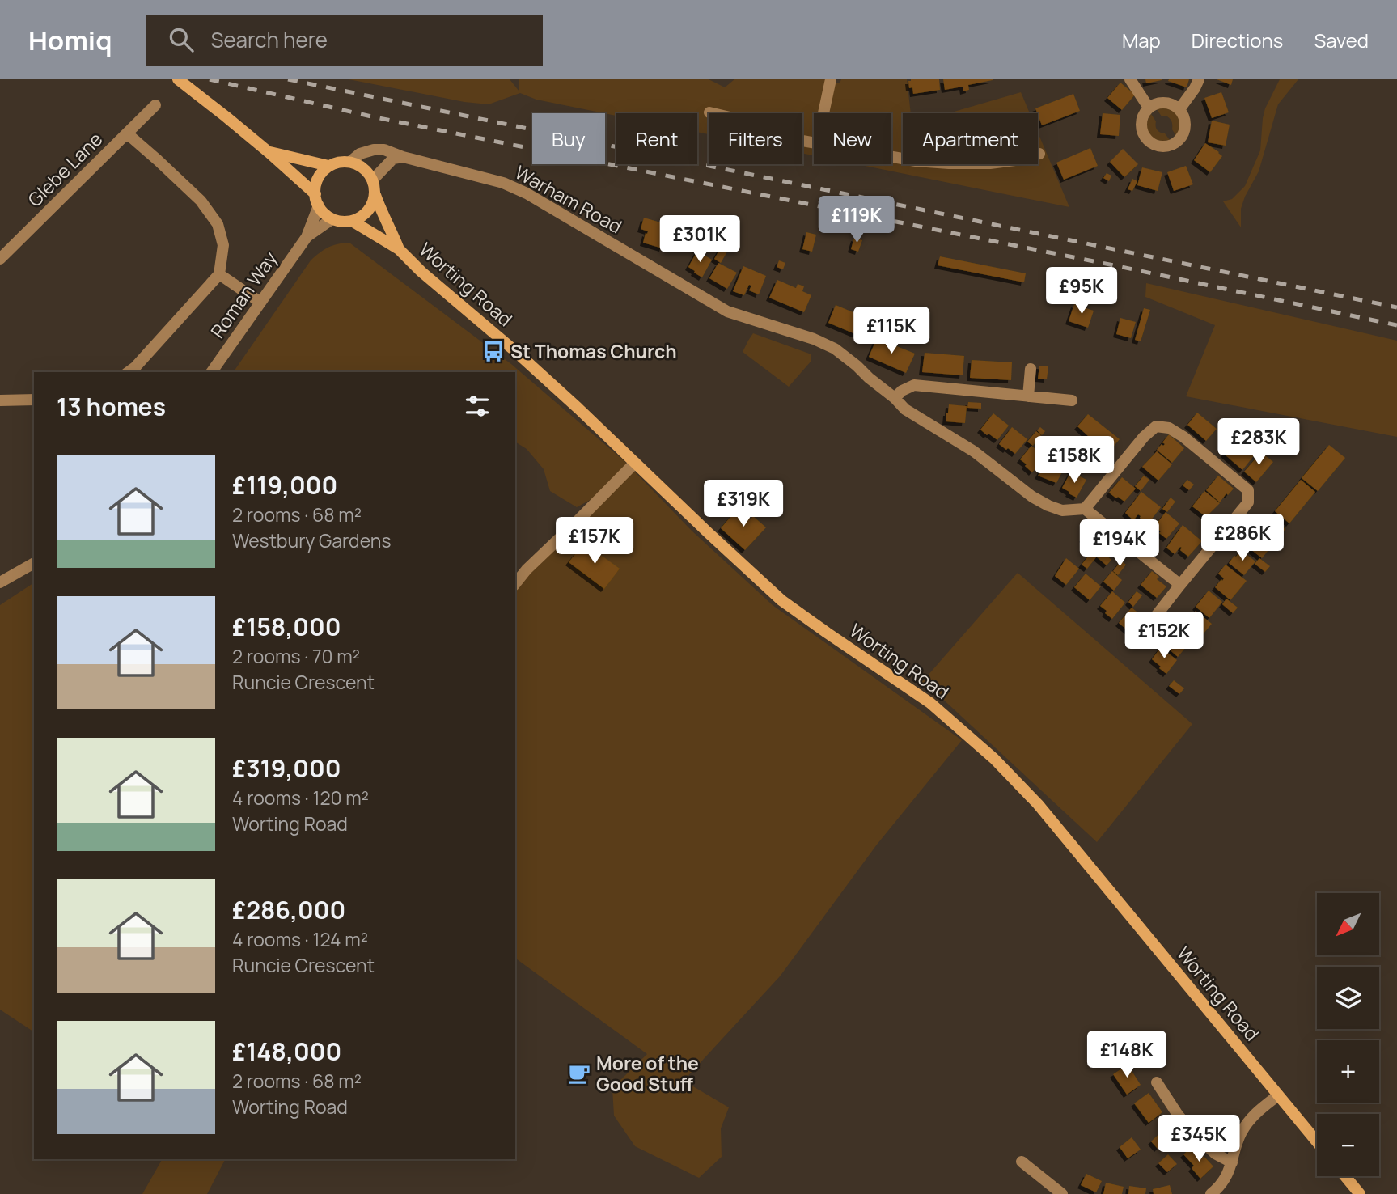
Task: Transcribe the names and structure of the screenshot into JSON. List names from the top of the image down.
{
  "streets": {
    "main road": ["Worting Road"],
    "street": ["Glebe Lane", "Warham Road", "Roman Way"]
  },
  "crossings": [
    ["Warham Road", "Worting Road"],
    ["Warham Road", "Roman Way"],
    ["Worting Road", "Roman Way"]
  ],
  "places": {
    "bus stop": ["St Thomas Church"],
    "cafe": ["More of the Good Stuff"]
  },
  "north": "bottom left",
  "page": {
    "header": "Homiq",
    "search": "Search here",
    "nav": ["Map", "Directions", "Saved"],
    "chip": [
      "Buy",
      "Rent",
      "Filters",
      "New",
      "Apartment"
    ],
    "price": [
      "£119K",
      "£301K",
      "£95K",
      "£115K",
      "£283K",
      "£158K",
      "£319K",
      "£286K",
      "£157K",
      "£194K",
      "£152K",
      "£148K",
      "£345K"
    ],
    "heading": "13 homes",
    "list": [
      {
        "name": "£119,000",
        "note": "2 rooms · 68 m² · Westbury Gardens"
      },
      {
        "name": "£158,000",
        "note": "2 rooms · 70 m² · Runcie Crescent"
      },
      {
        "name": "£319,000",
        "note": "4 rooms · 120 m² · Worting Road"
      },
      {
        "name": "£286,000",
        "note": "4 rooms · 124 m² · Runcie Crescent"
      },
      {
        "name": "£148,000",
        "note": "2 rooms · 68 m² · Worting Road"
      }
    ],
    "map_buttons": ["+", "−"]
  }
}
